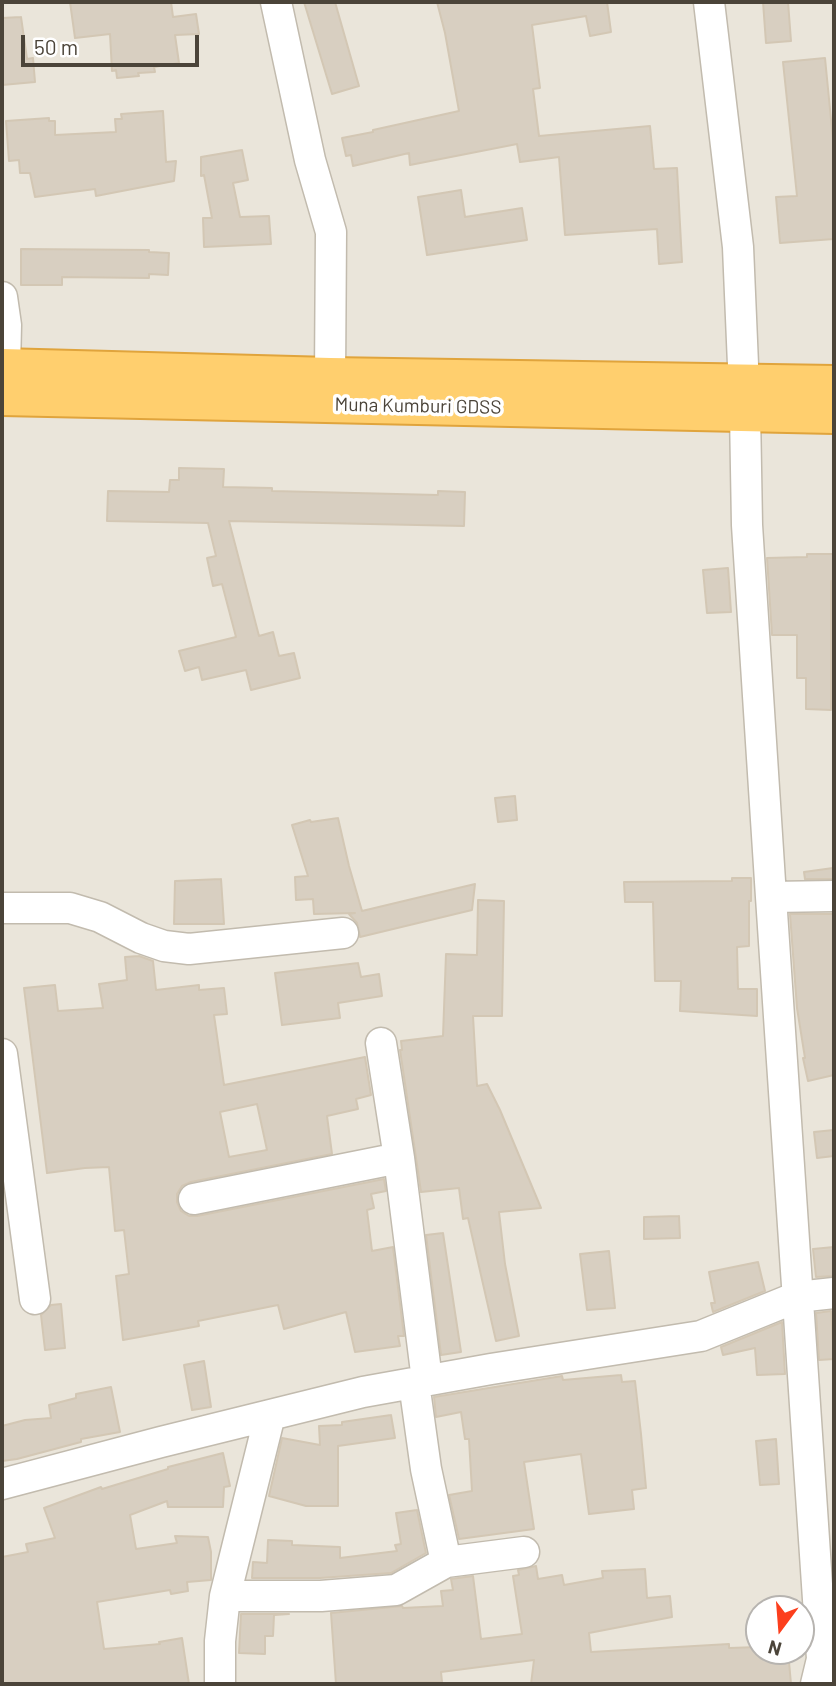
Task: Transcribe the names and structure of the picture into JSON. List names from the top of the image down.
{
  "streets": {
    "highway": ["Muna Kumburi GDSS"]
  },
  "scale_bar": "50 m",
  "north": "bottom"
}
